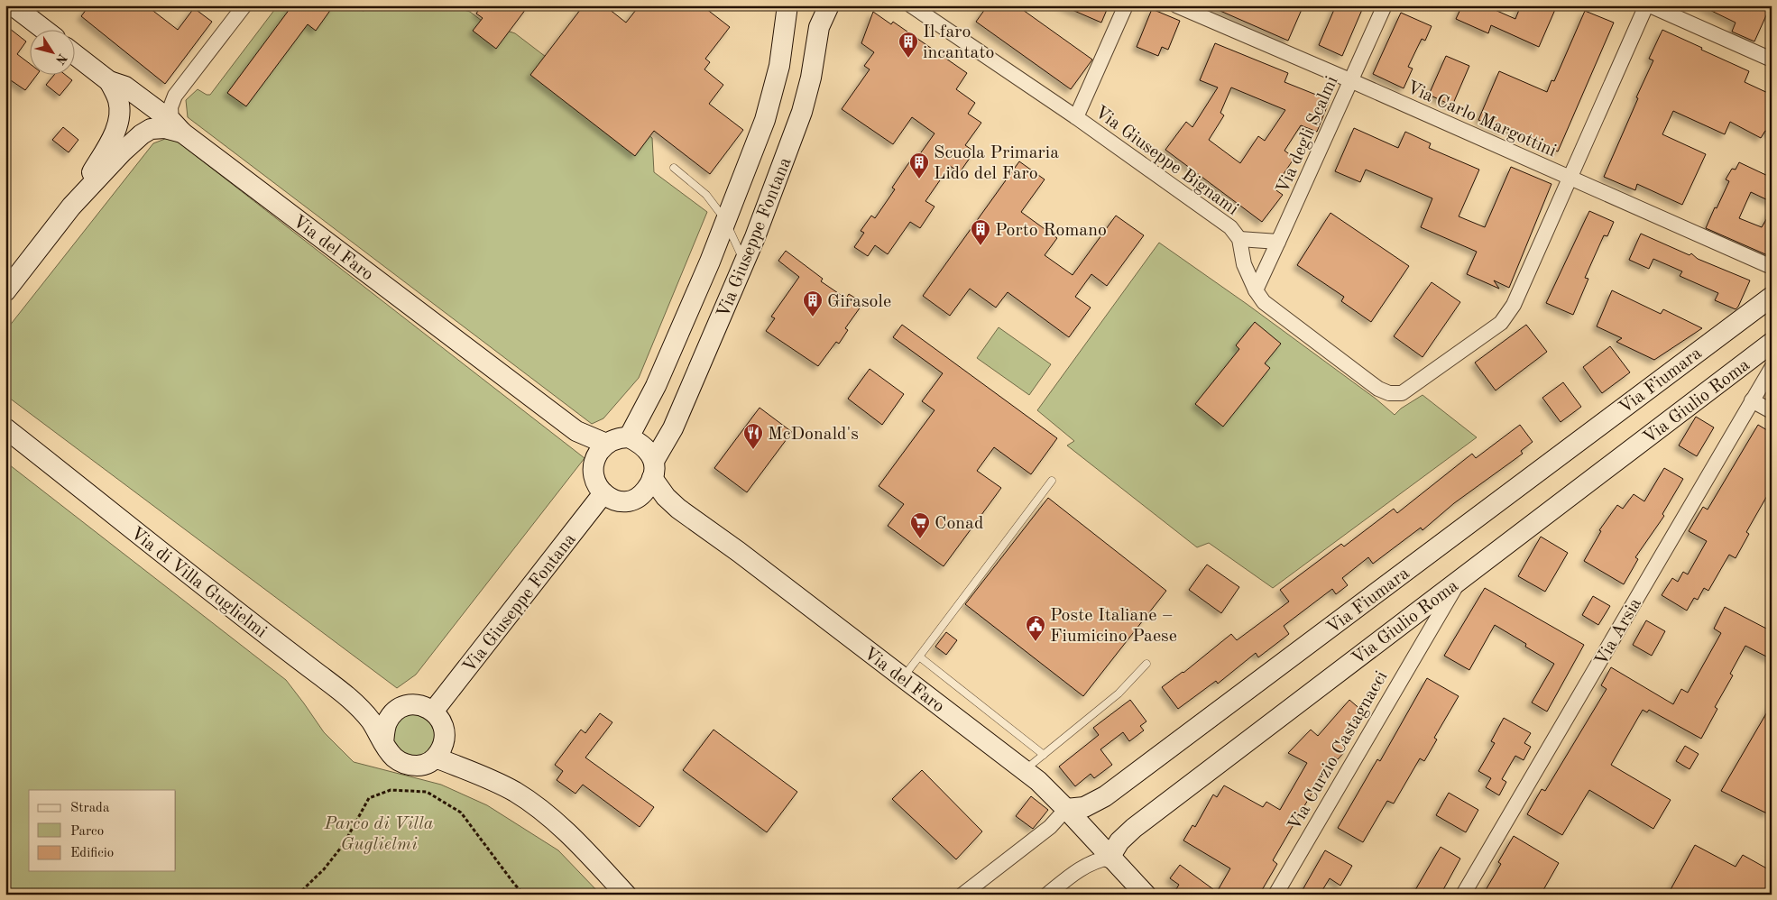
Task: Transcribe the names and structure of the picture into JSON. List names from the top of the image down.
{
  "streets": {
    "street": [
      "Via Carlo Margottini",
      "Via degli Scalmi",
      "Via Giuseppe Bignami",
      "Via Giuseppe Fontana",
      "Via del Faro",
      "Via Fiumara",
      "Via Giulio Roma",
      "Via di Villa Guglielmi",
      "Via Arsia",
      "Via Curzio Castagnacci"
    ]
  },
  "crossings": [
    ["Via Carlo Margottini", "Via degli Scalmi"],
    ["Via Carlo Margottini", "Via Giuseppe Bignami"],
    ["Via degli Scalmi", "Via Giuseppe Bignami"],
    ["Via Giuseppe Fontana", "Via del Faro"],
    ["Via Giuseppe Fontana", "Via di Villa Guglielmi"],
    ["Via del Faro", "Via Fiumara"],
    ["Via del Faro", "Via Giulio Roma"],
    ["Via Giulio Roma", "Via Curzio Castagnacci"]
  ],
  "parks": ["Parco di Villa Guglielmi"],
  "places": {
    "building": [
      "Il faro incantato",
      "Scuola Primaria Lido del Faro",
      "Porto Romano",
      "Girasole"
    ],
    "restaurant": ["McDonald's"],
    "supermarket": ["Conad"],
    "public building": ["Poste Italiane – Fiumicino Paese"]
  },
  "legend": ["Strada", "Parco", "Edificio"],
  "north": "bottom right"
}
